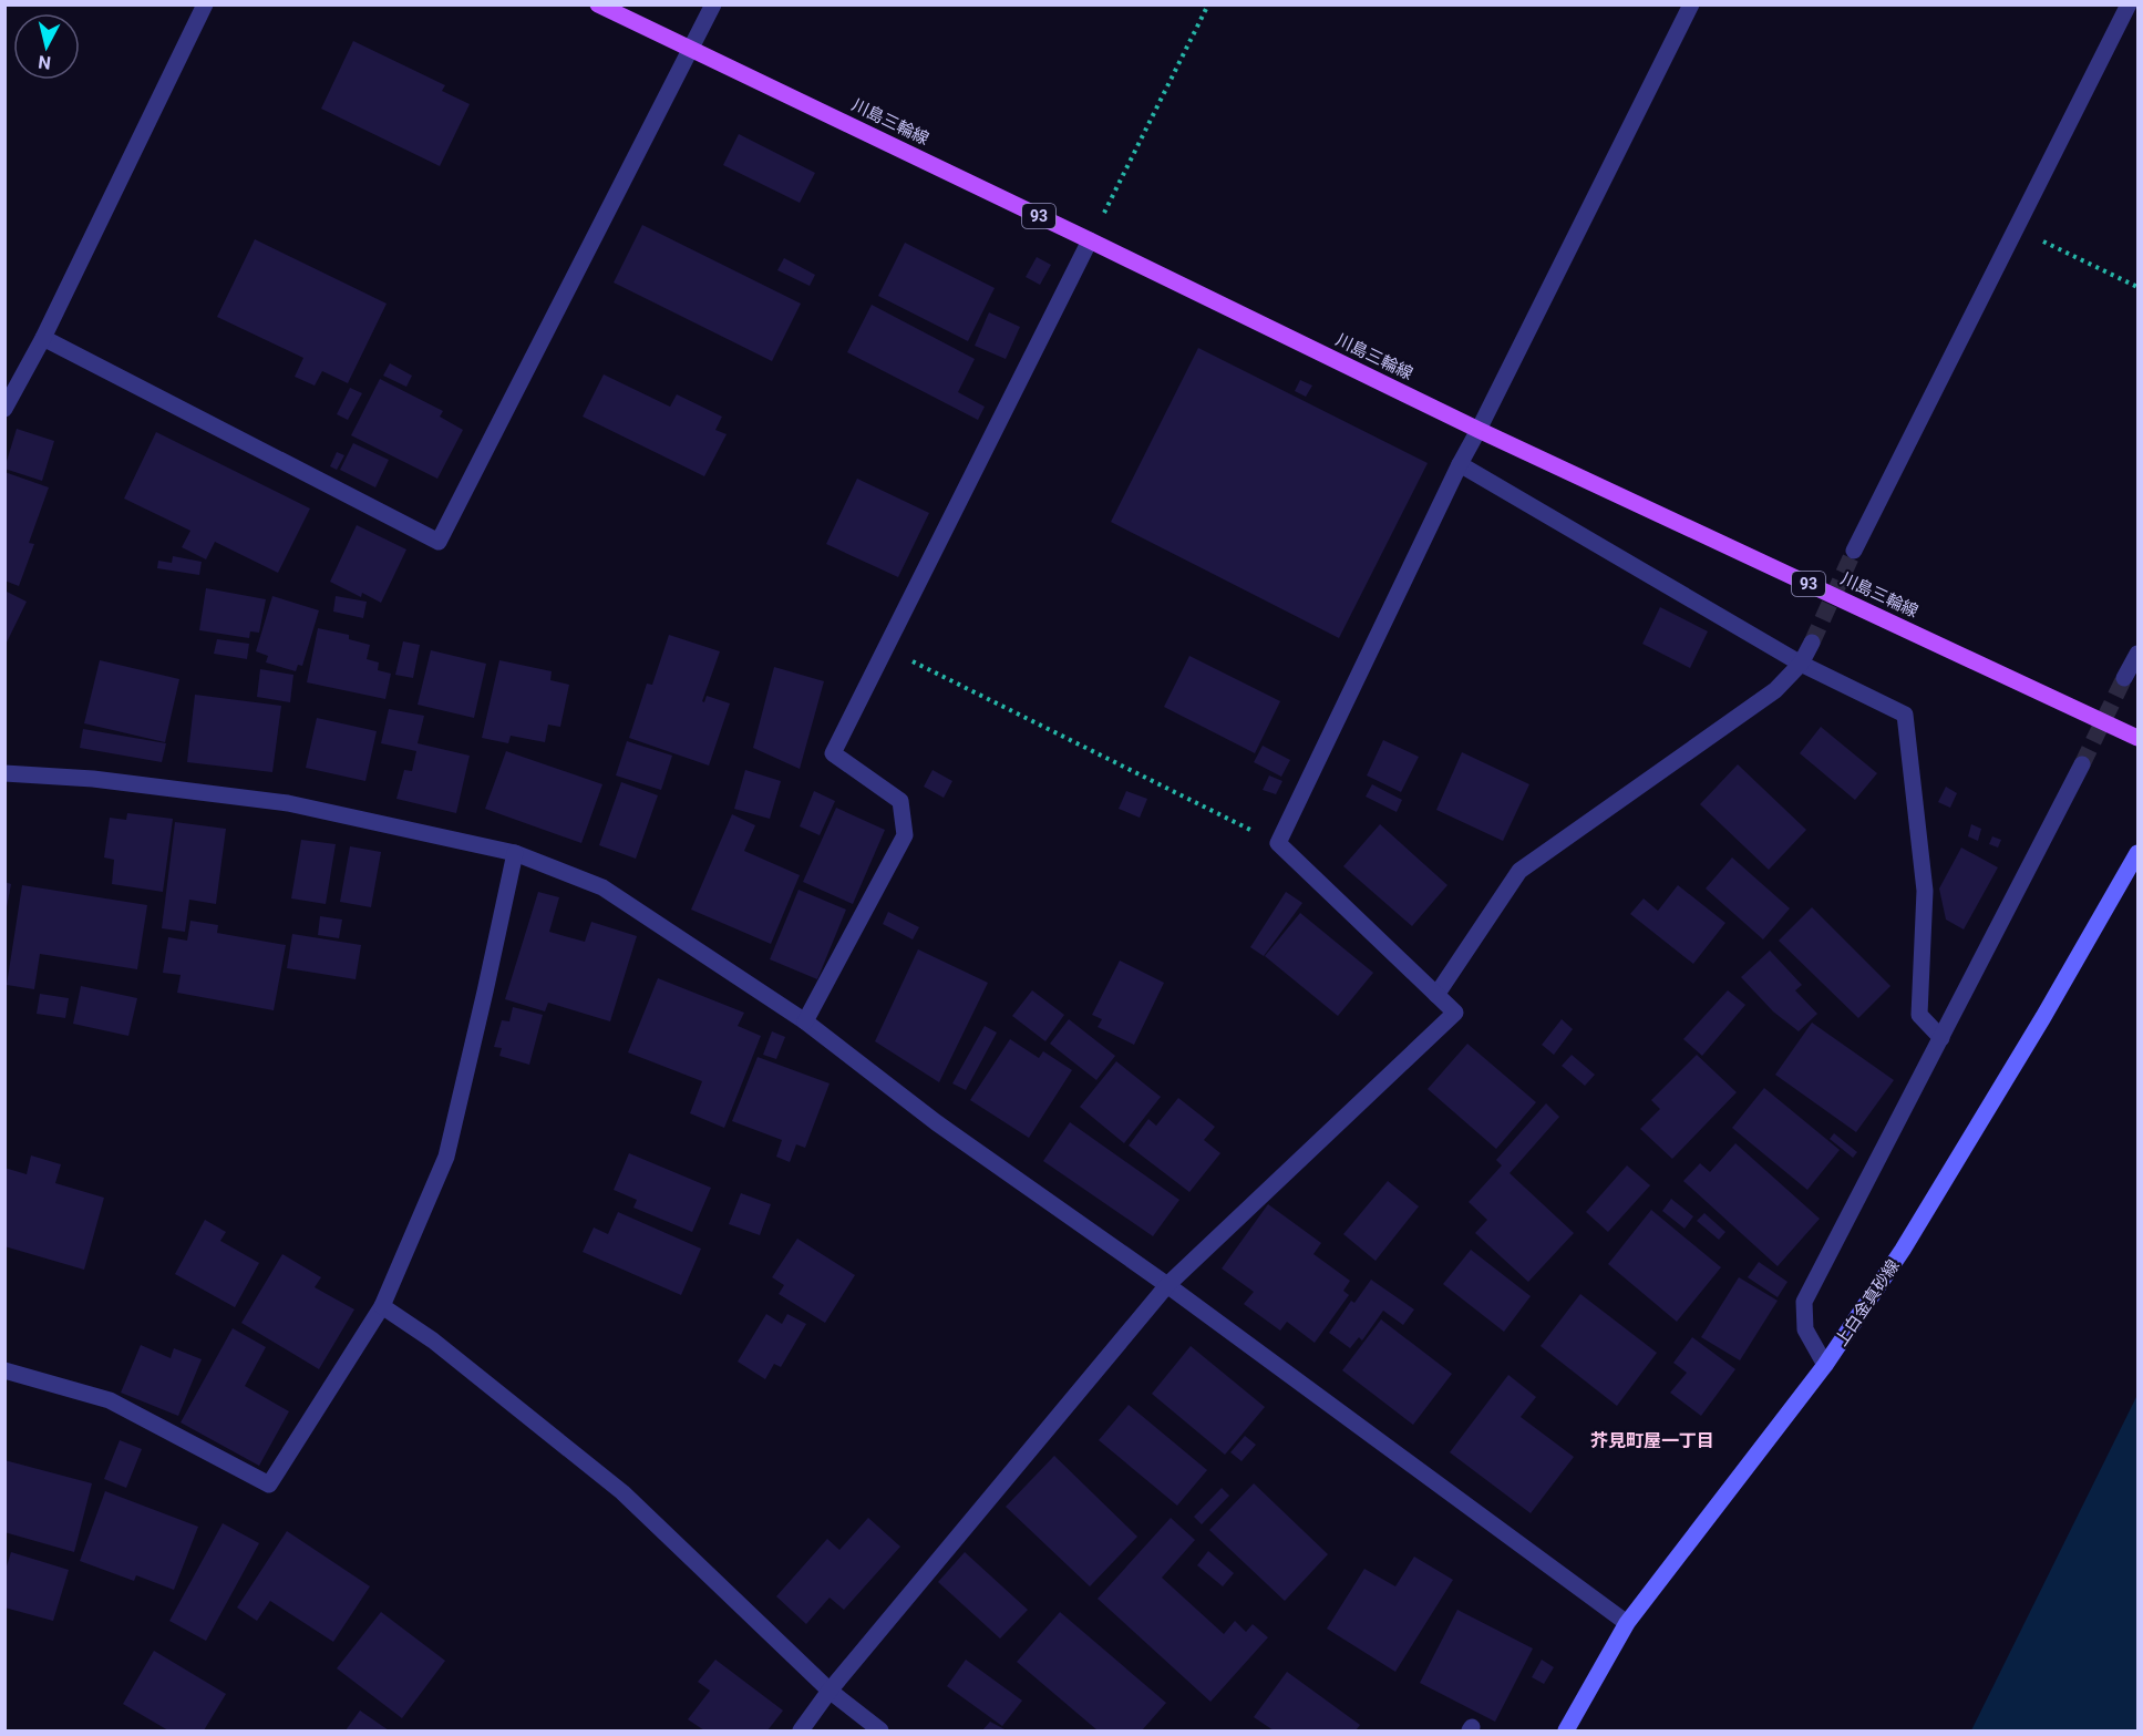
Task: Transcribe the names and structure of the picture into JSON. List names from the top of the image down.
{
  "streets": {
    "main road": ["川島三輪線", "93", "上白金真砂線"]
  },
  "districts": ["芥見町屋一丁目"],
  "north": "bottom"
}
